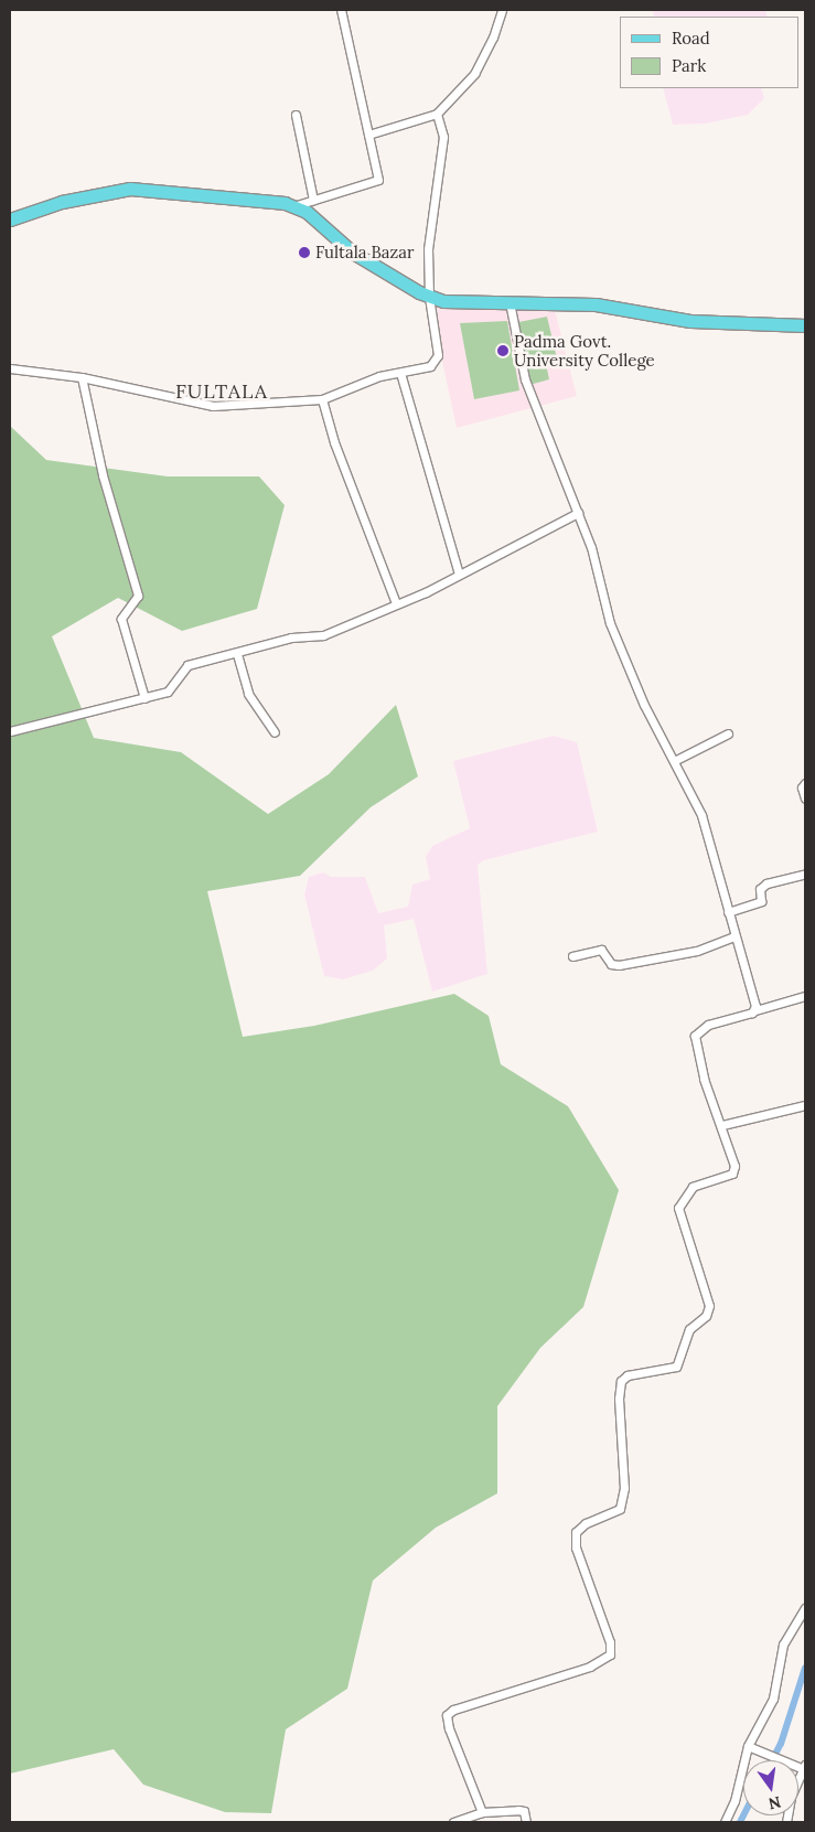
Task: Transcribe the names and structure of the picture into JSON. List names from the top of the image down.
{
  "districts": ["FULTALA"],
  "places": ["Fultala Bazar", "Padma Govt. University College"],
  "legend": ["Road", "Park"],
  "north": "bottom"
}
